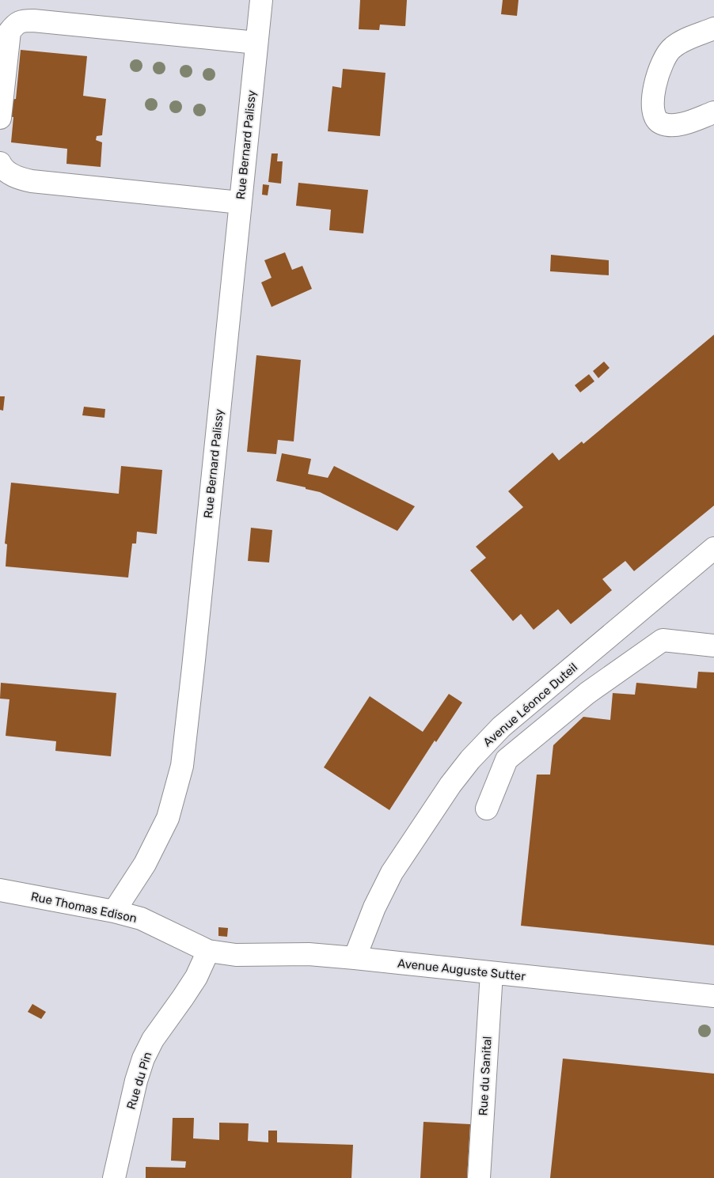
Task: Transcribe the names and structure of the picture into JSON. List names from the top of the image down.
{
  "streets": {
    "street": [
      "Rue Bernard Palissy",
      "Avenue Léonce Duteil",
      "Rue Thomas Edison",
      "Avenue Auguste Sutter",
      "Rue du Sanital",
      "Rue du Pin"
    ]
  },
  "crossings": [
    ["Rue Bernard Palissy", "Rue Thomas Edison"],
    ["Avenue Léonce Duteil", "Avenue Auguste Sutter"],
    ["Rue Thomas Edison", "Avenue Auguste Sutter"],
    ["Rue Thomas Edison", "Rue du Pin"],
    ["Avenue Auguste Sutter", "Rue du Sanital"],
    ["Avenue Auguste Sutter", "Rue du Pin"]
  ]
}
